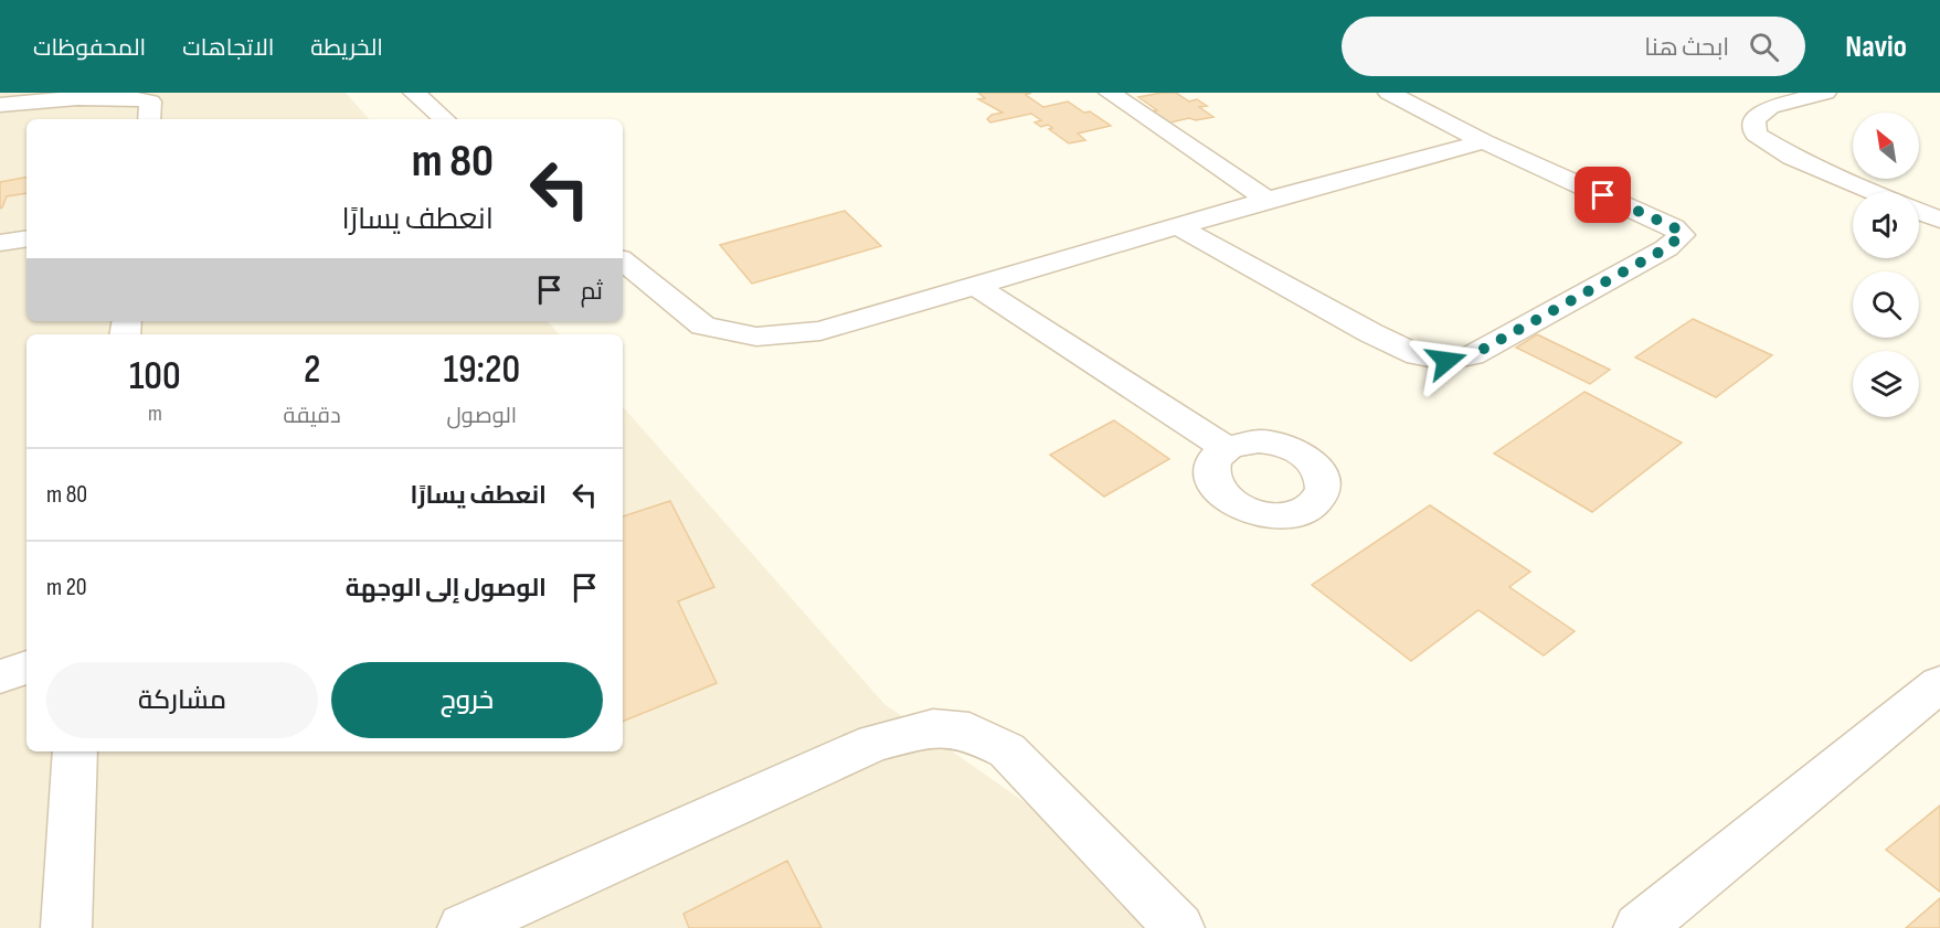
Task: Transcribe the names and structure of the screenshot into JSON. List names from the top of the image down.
{
  "north": "top left",
  "page": {
    "header": "Navio",
    "search": "ابحث هنا",
    "nav": ["الخريطة", "الاتجاهات", "المحفوظات"],
    "turn": ["80 m", "انعطف يسارًا"],
    "then": "ثم",
    "eta": [
      "19:20",
      "الوصول",
      "2",
      "دقيقة",
      "100",
      "m"
    ],
    "list": [
      {
        "name": "انعطف يسارًا",
        "value": "80 m"
      },
      {
        "name": "الوصول إلى الوجهة",
        "value": "20 m"
      }
    ],
    "buttons": ["خروج", "مشاركة"]
  }
}
